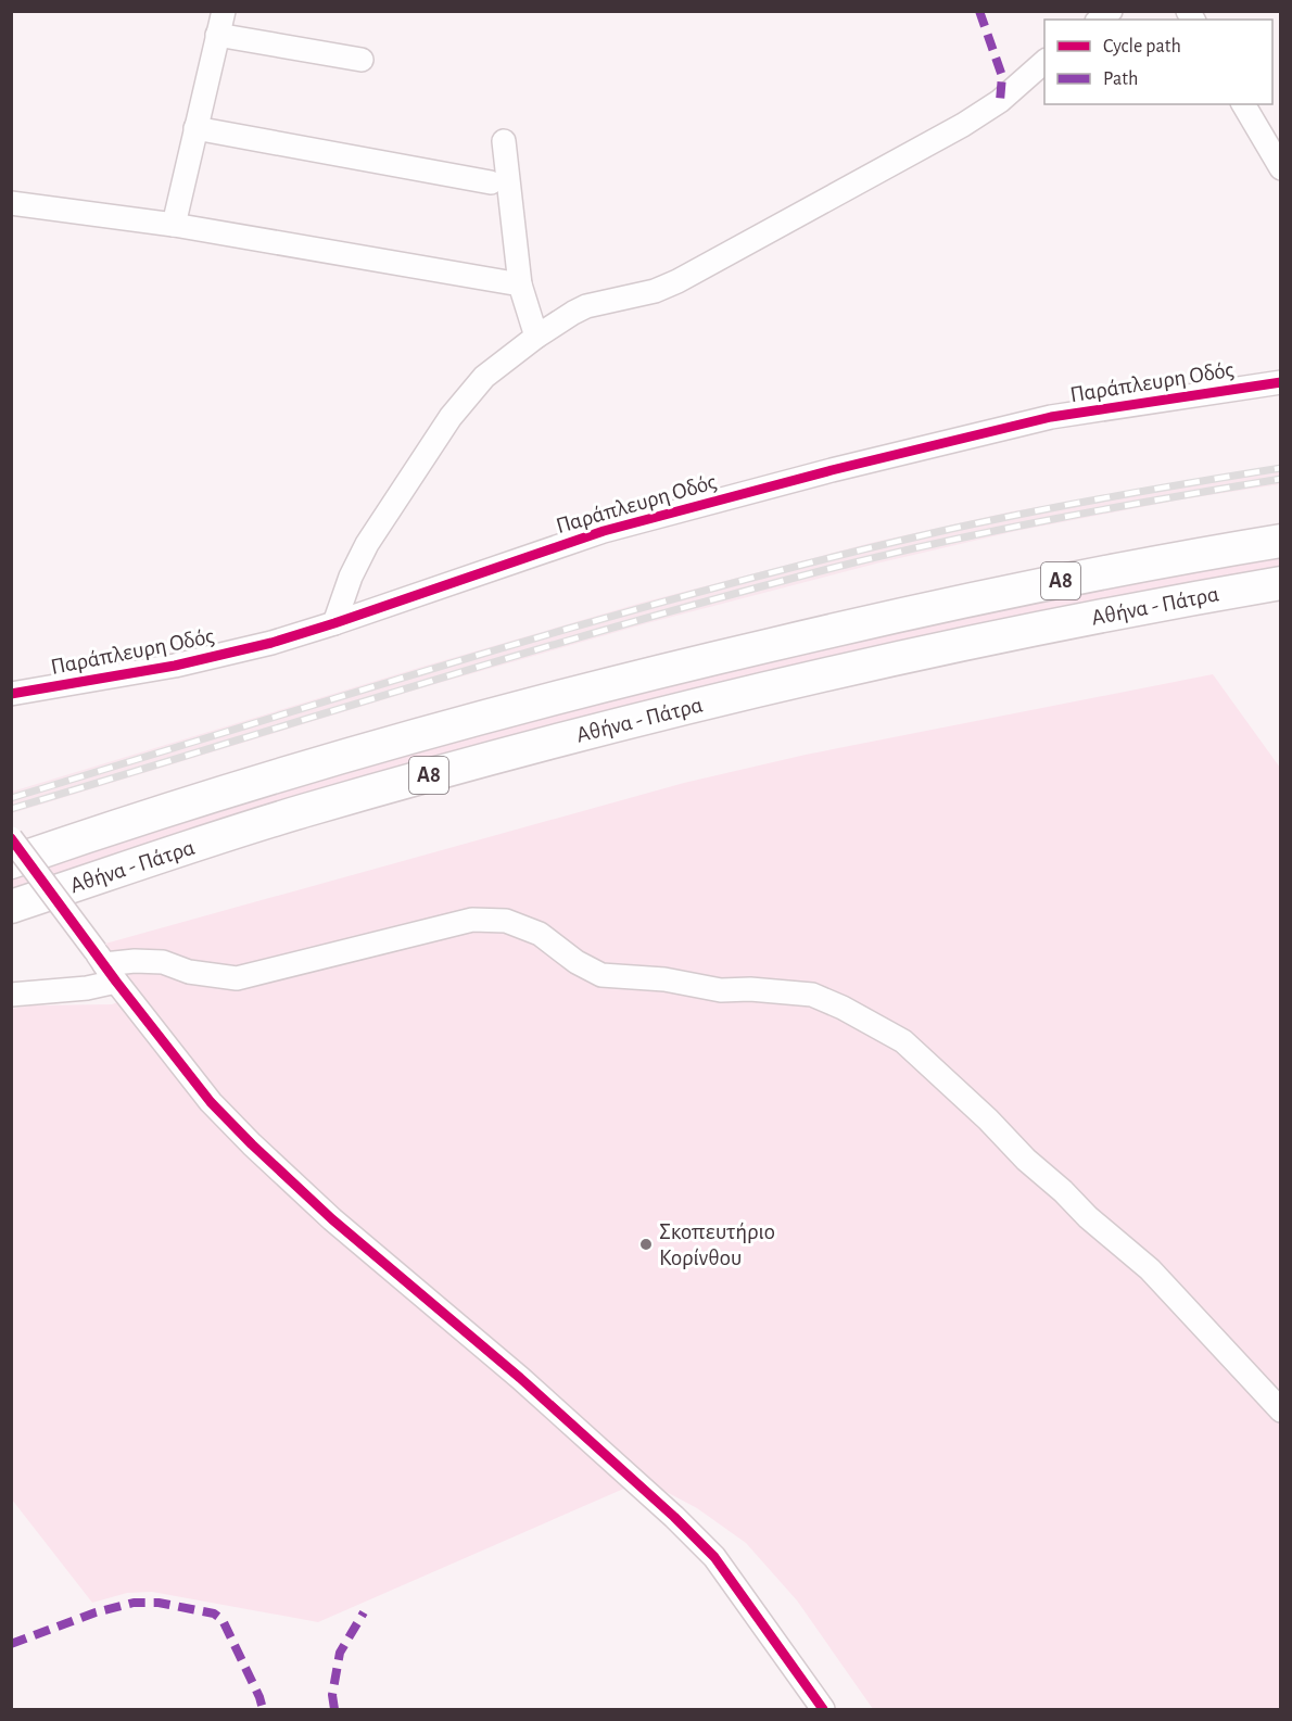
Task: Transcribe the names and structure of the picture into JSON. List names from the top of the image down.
{
  "streets": {
    "highway": ["Α8", "Αθήνα - Πάτρα"],
    "street": ["Παράπλευρη Οδός"]
  },
  "places": ["Σκοπευτήριο Κορίνθου"],
  "legend": ["Cycle path", "Path"]
}
